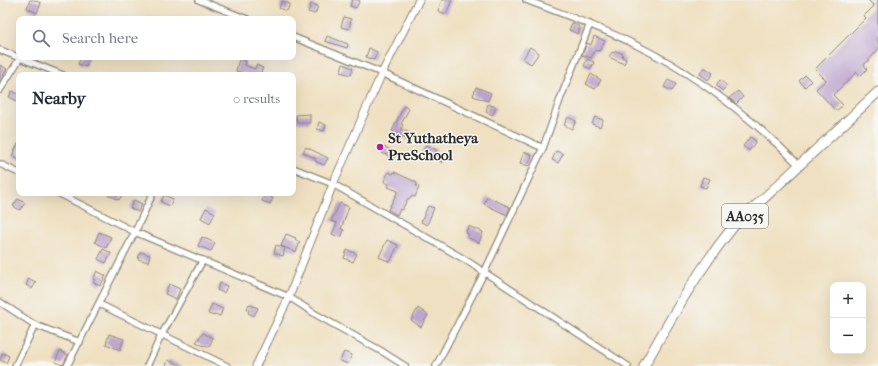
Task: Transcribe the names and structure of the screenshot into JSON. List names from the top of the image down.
{
  "streets": {
    "highway": ["AA035"]
  },
  "places": ["St Yuthatheya PreSchool"],
  "page": {
    "search": "Search here",
    "heading": ["Nearby", "0 results"],
    "map_buttons": ["+", "−"]
  }
}
